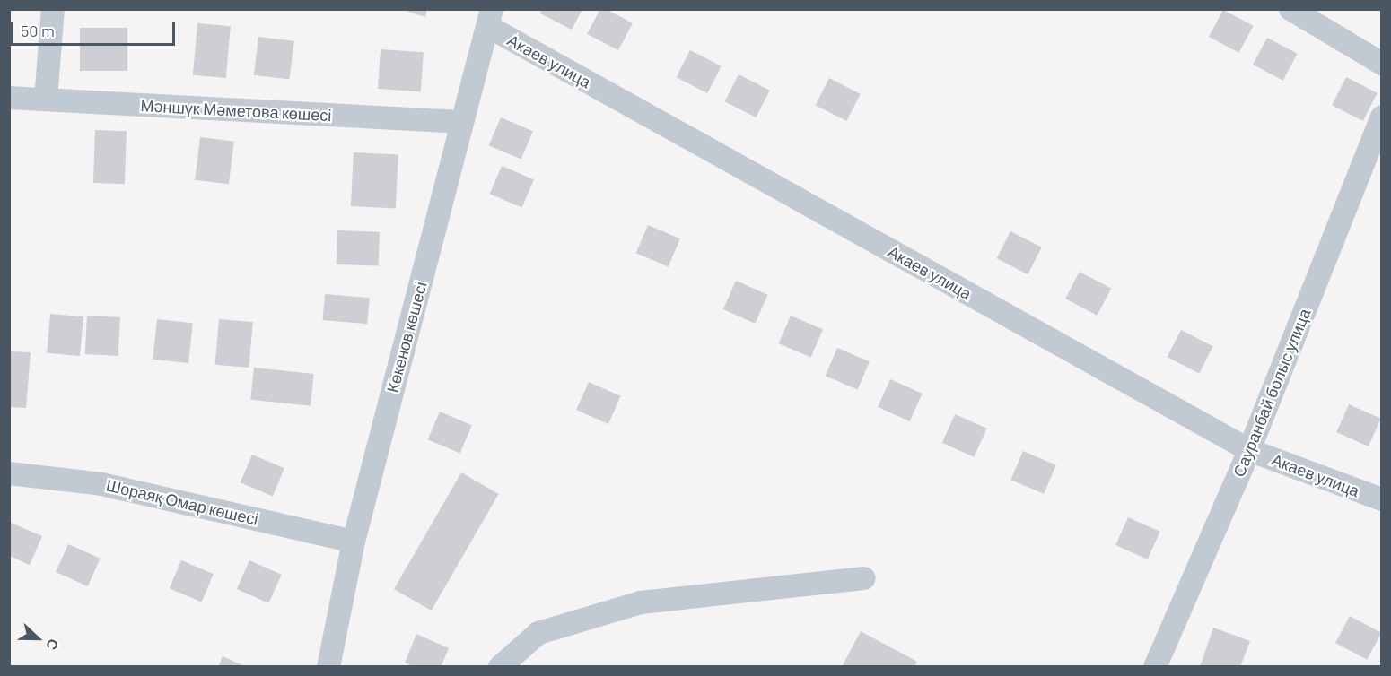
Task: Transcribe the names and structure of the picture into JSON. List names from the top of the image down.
{
  "streets": {
    "street": [
      "Акаев улица",
      "Мәншүк Мәметова көшесі",
      "Көкенов көшесі",
      "Сауранбай болыс улица",
      "Шораяқ Омар көшесі"
    ]
  },
  "crossings": [
    ["Акаев улица", "Көкенов көшесі"],
    ["Акаев улица", "Сауранбай болыс улица"],
    ["Мәншүк Мәметова көшесі", "Көкенов көшесі"],
    ["Көкенов көшесі", "Шораяқ Омар көшесі"]
  ],
  "scale_bar": "50 m",
  "north": "right"
}
